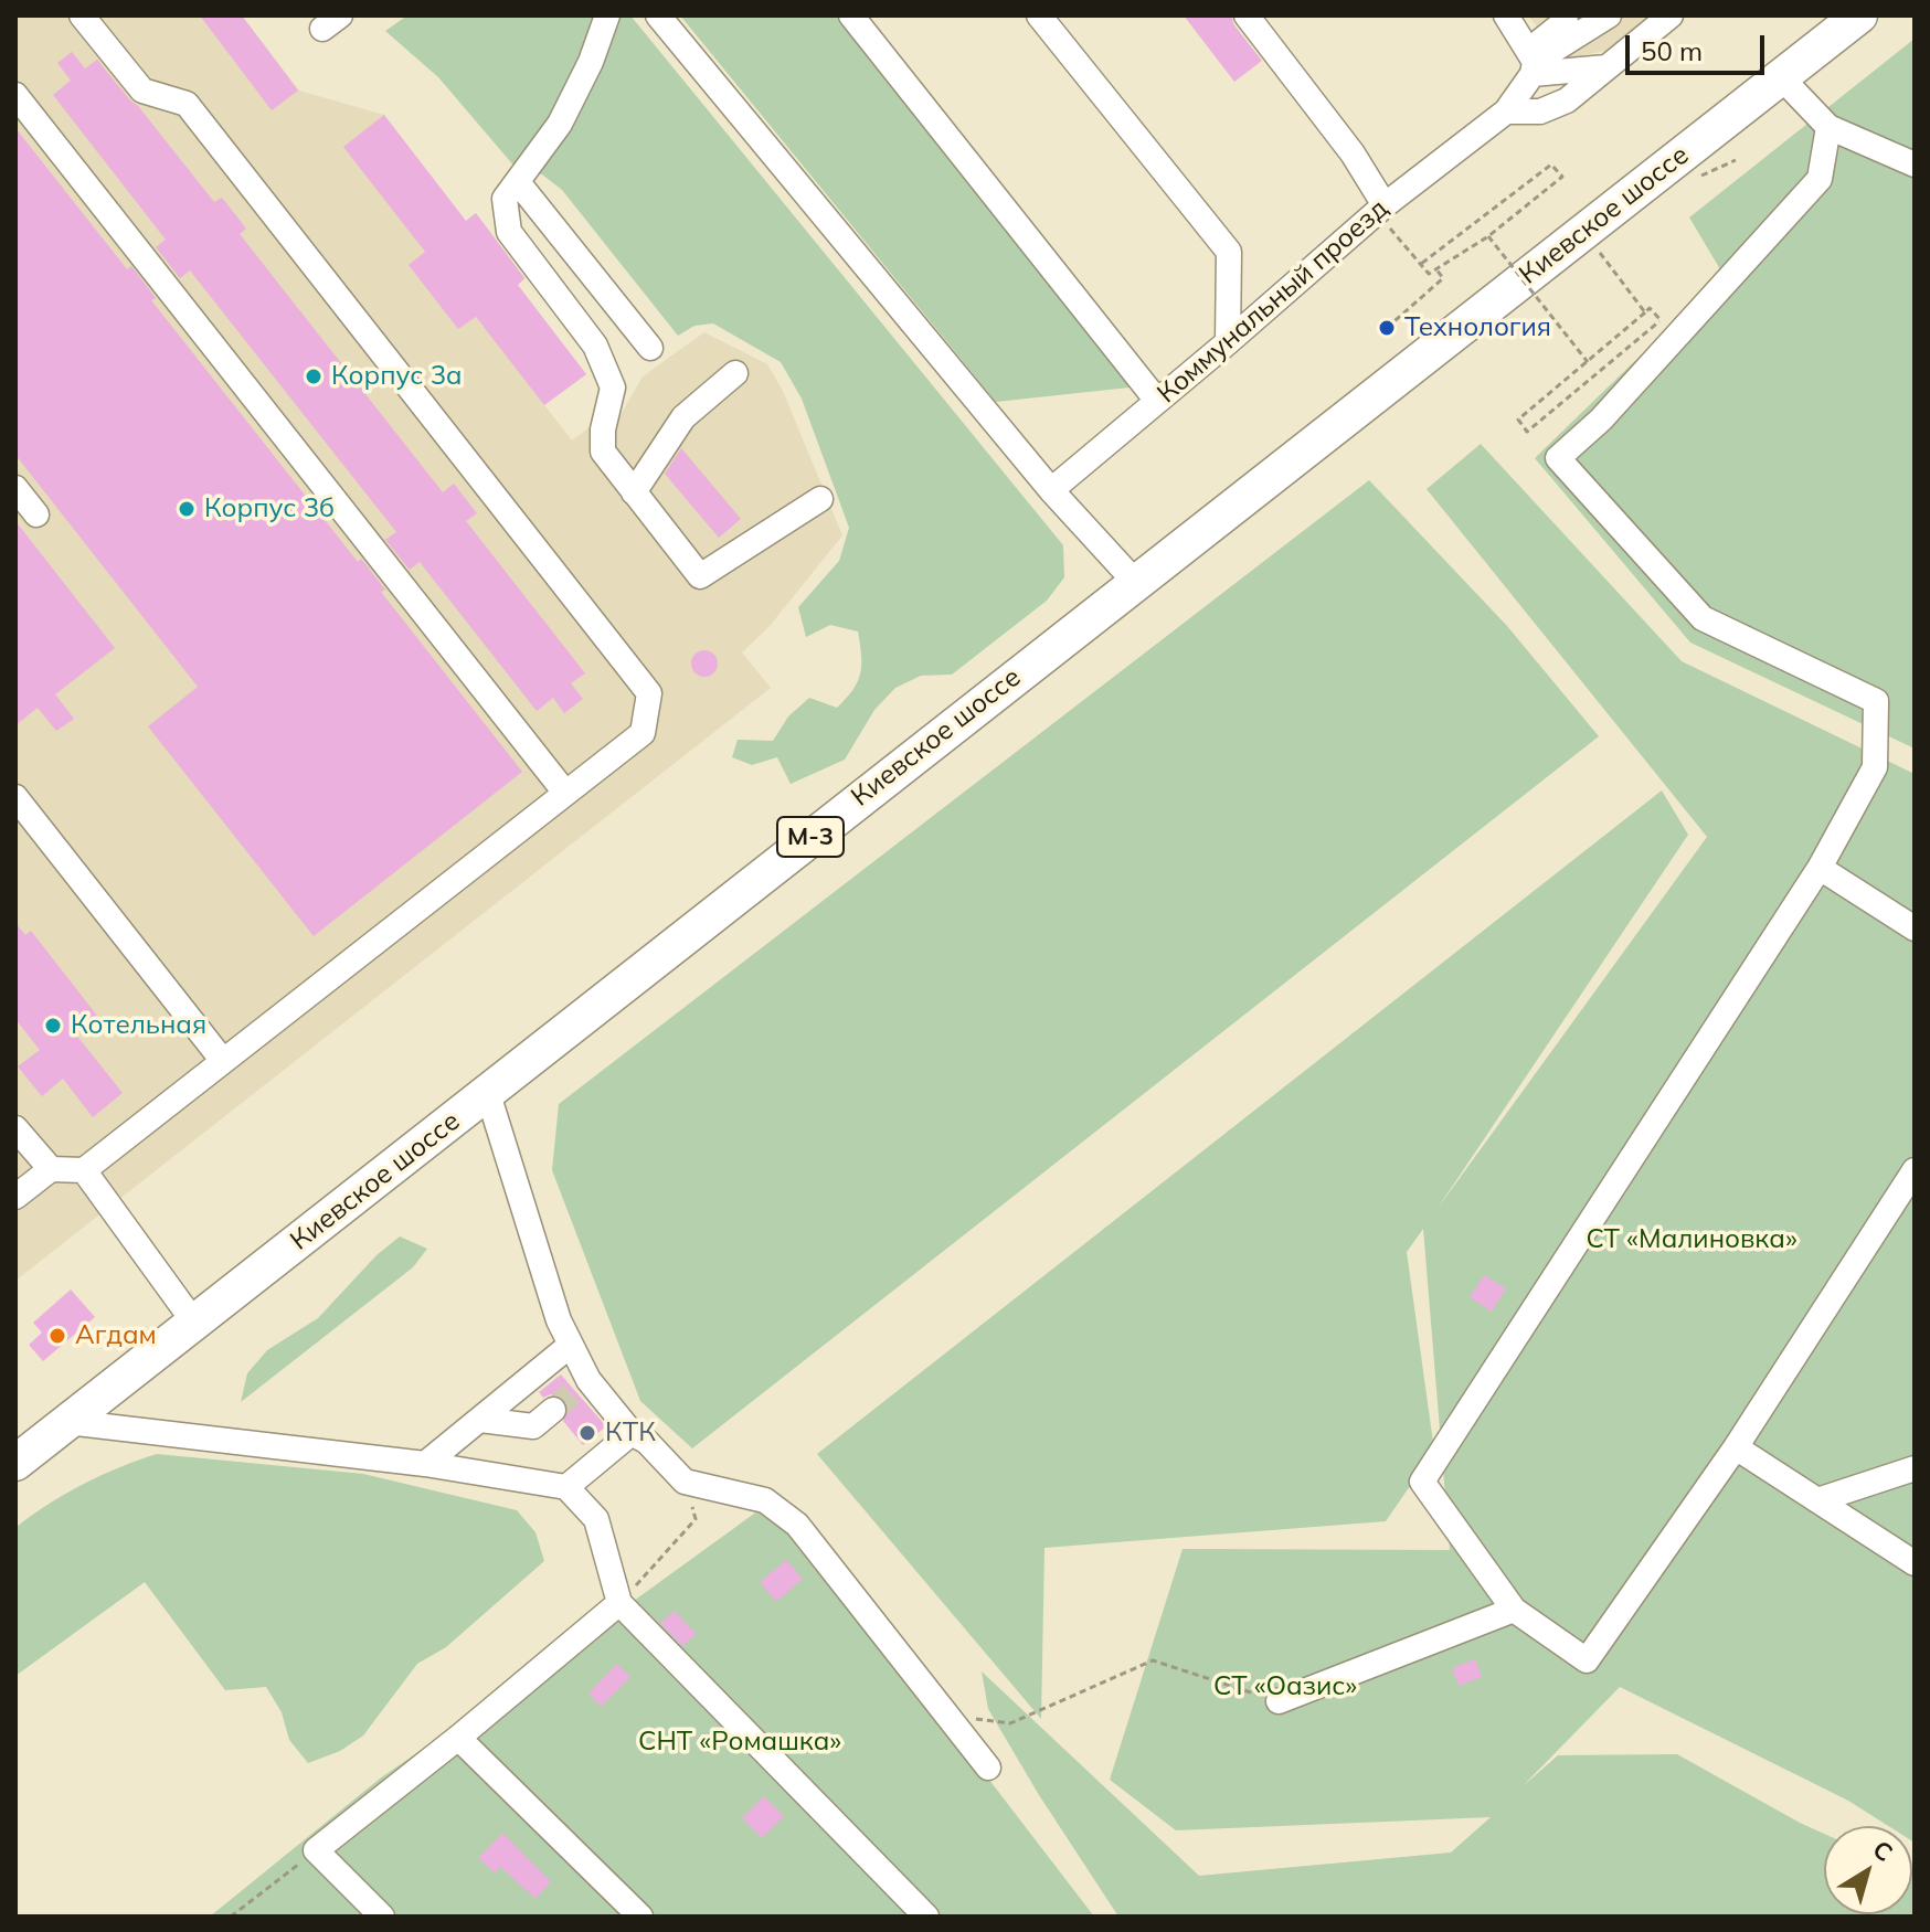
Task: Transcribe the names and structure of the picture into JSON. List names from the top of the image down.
{
  "streets": {
    "highway": ["Киевское шоссе", "М-3"],
    "street": ["Коммунальный проезд"]
  },
  "parks": ["СТ «Малиновка»", "СТ «Оазис»", "СНТ «Ромашка»"],
  "places": [
    "Технология",
    "Корпус 3a",
    "Корпус 3б",
    "Котельная",
    "Агдам",
    "КТК"
  ],
  "scale_bar": "50 m",
  "north": "top right"
}
